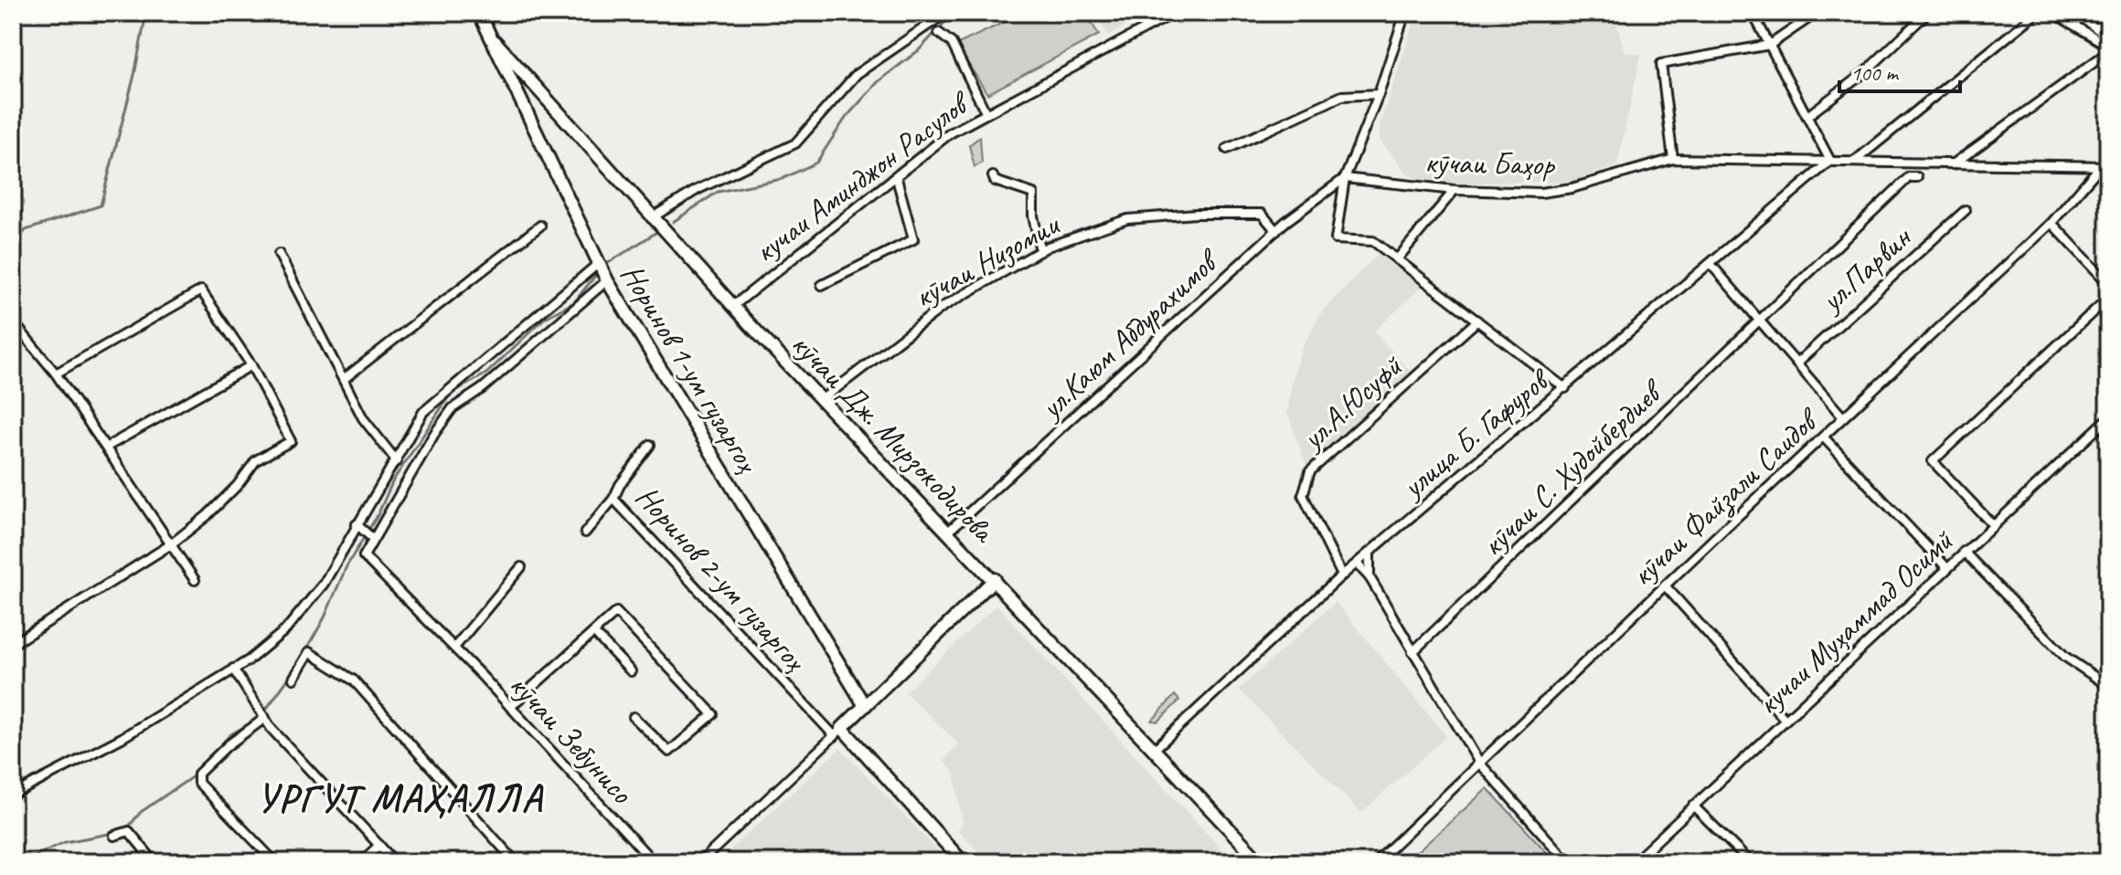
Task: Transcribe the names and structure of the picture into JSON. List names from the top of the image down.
{
  "streets": {
    "street": [
      "кӯчаи Баҳор",
      "кучаи Аминджон Расулов",
      "кӯчаи Низомии",
      "ул.Парвин",
      "ул.Каюм Абдурахимов",
      "Норинов 1-ум гузаргоҳ",
      "ул.А.Юсуфй",
      "улица Б. Гафуров",
      "кӯчаи Дж. Мирзокодирова",
      "кӯчаи С. Худойбердиев",
      "кӯчаи Файзали Саидов",
      "Норинов 2-ум гузаргоҳ",
      "кучаи Муҳаммад Осимй",
      "кӯчаи Зебунисо"
    ]
  },
  "crossings": [
    ["кӯчаи Баҳор", "ул.Каюм Абдурахимов"],
    ["кӯчаи Баҳор", "улица Б. Гафуров"],
    ["кӯчаи Баҳор", "кӯчаи Файзали Саидов"],
    ["кучаи Аминджон Расулов", "кӯчаи Дж. Мирзокодирова"],
    ["кӯчаи Низомии", "ул.Каюм Абдурахимов"],
    ["кӯчаи Низомии", "кӯчаи Дж. Мирзокодирова"],
    ["ул.Каюм Абдурахимов", "кӯчаи Дж. Мирзокодирова"],
    ["Норинов 1-ум гузаргоҳ", "кӯчаи Дж. Мирзокодирова"],
    ["ул.А.Юсуфй", "улица Б. Гафуров"],
    ["улица Б. Гафуров", "кӯчаи Дж. Мирзокодирова"]
  ],
  "districts": ["УРГУТ МАҲАЛЛА"],
  "scale_bar": "100 m"
}
